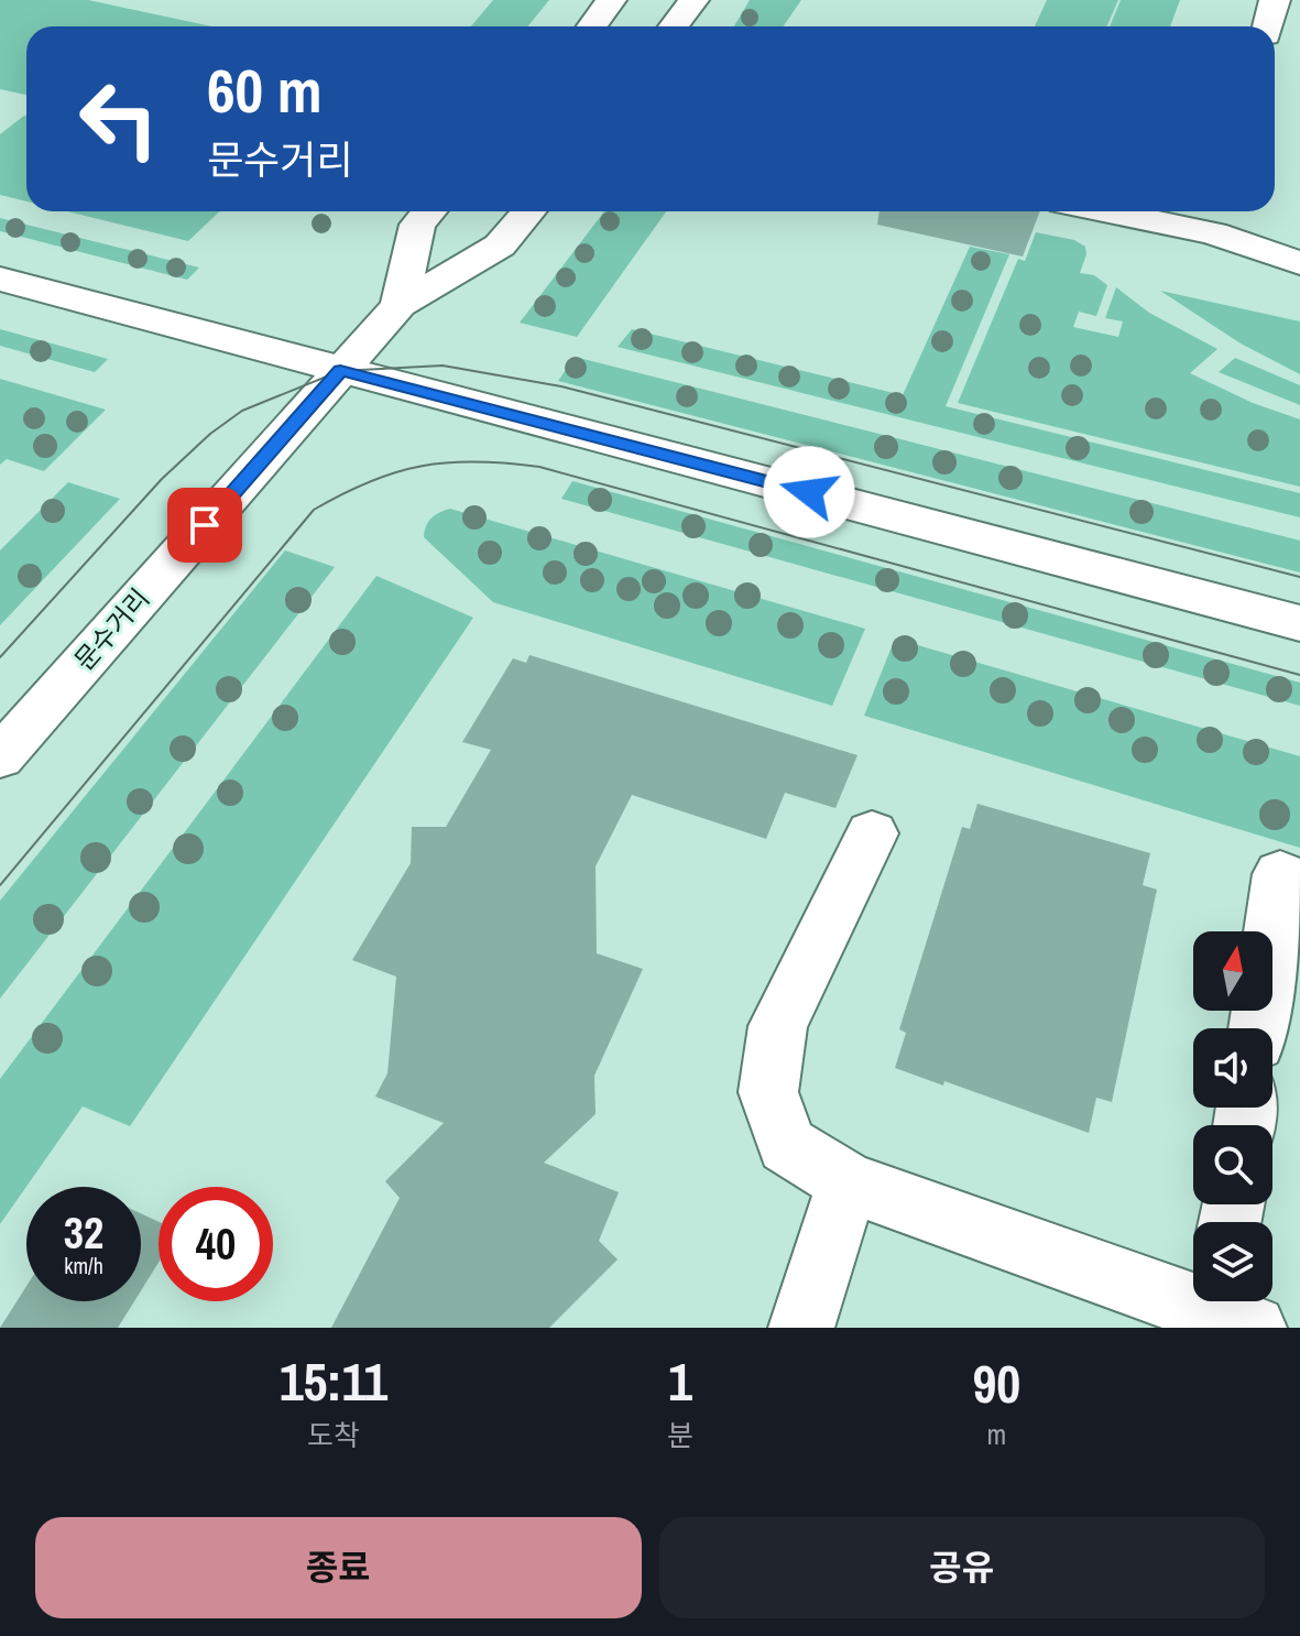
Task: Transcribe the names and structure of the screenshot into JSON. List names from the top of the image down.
{
  "streets": {
    "street": ["문수거리"]
  },
  "north": "top",
  "page": {
    "turn": ["60 m", "문수거리"],
    "speed": "32 km/h",
    "limit": "40",
    "eta": [
      "15:11",
      "도착",
      "1",
      "분",
      "90",
      "m"
    ],
    "buttons": ["종료", "공유"]
  }
}
